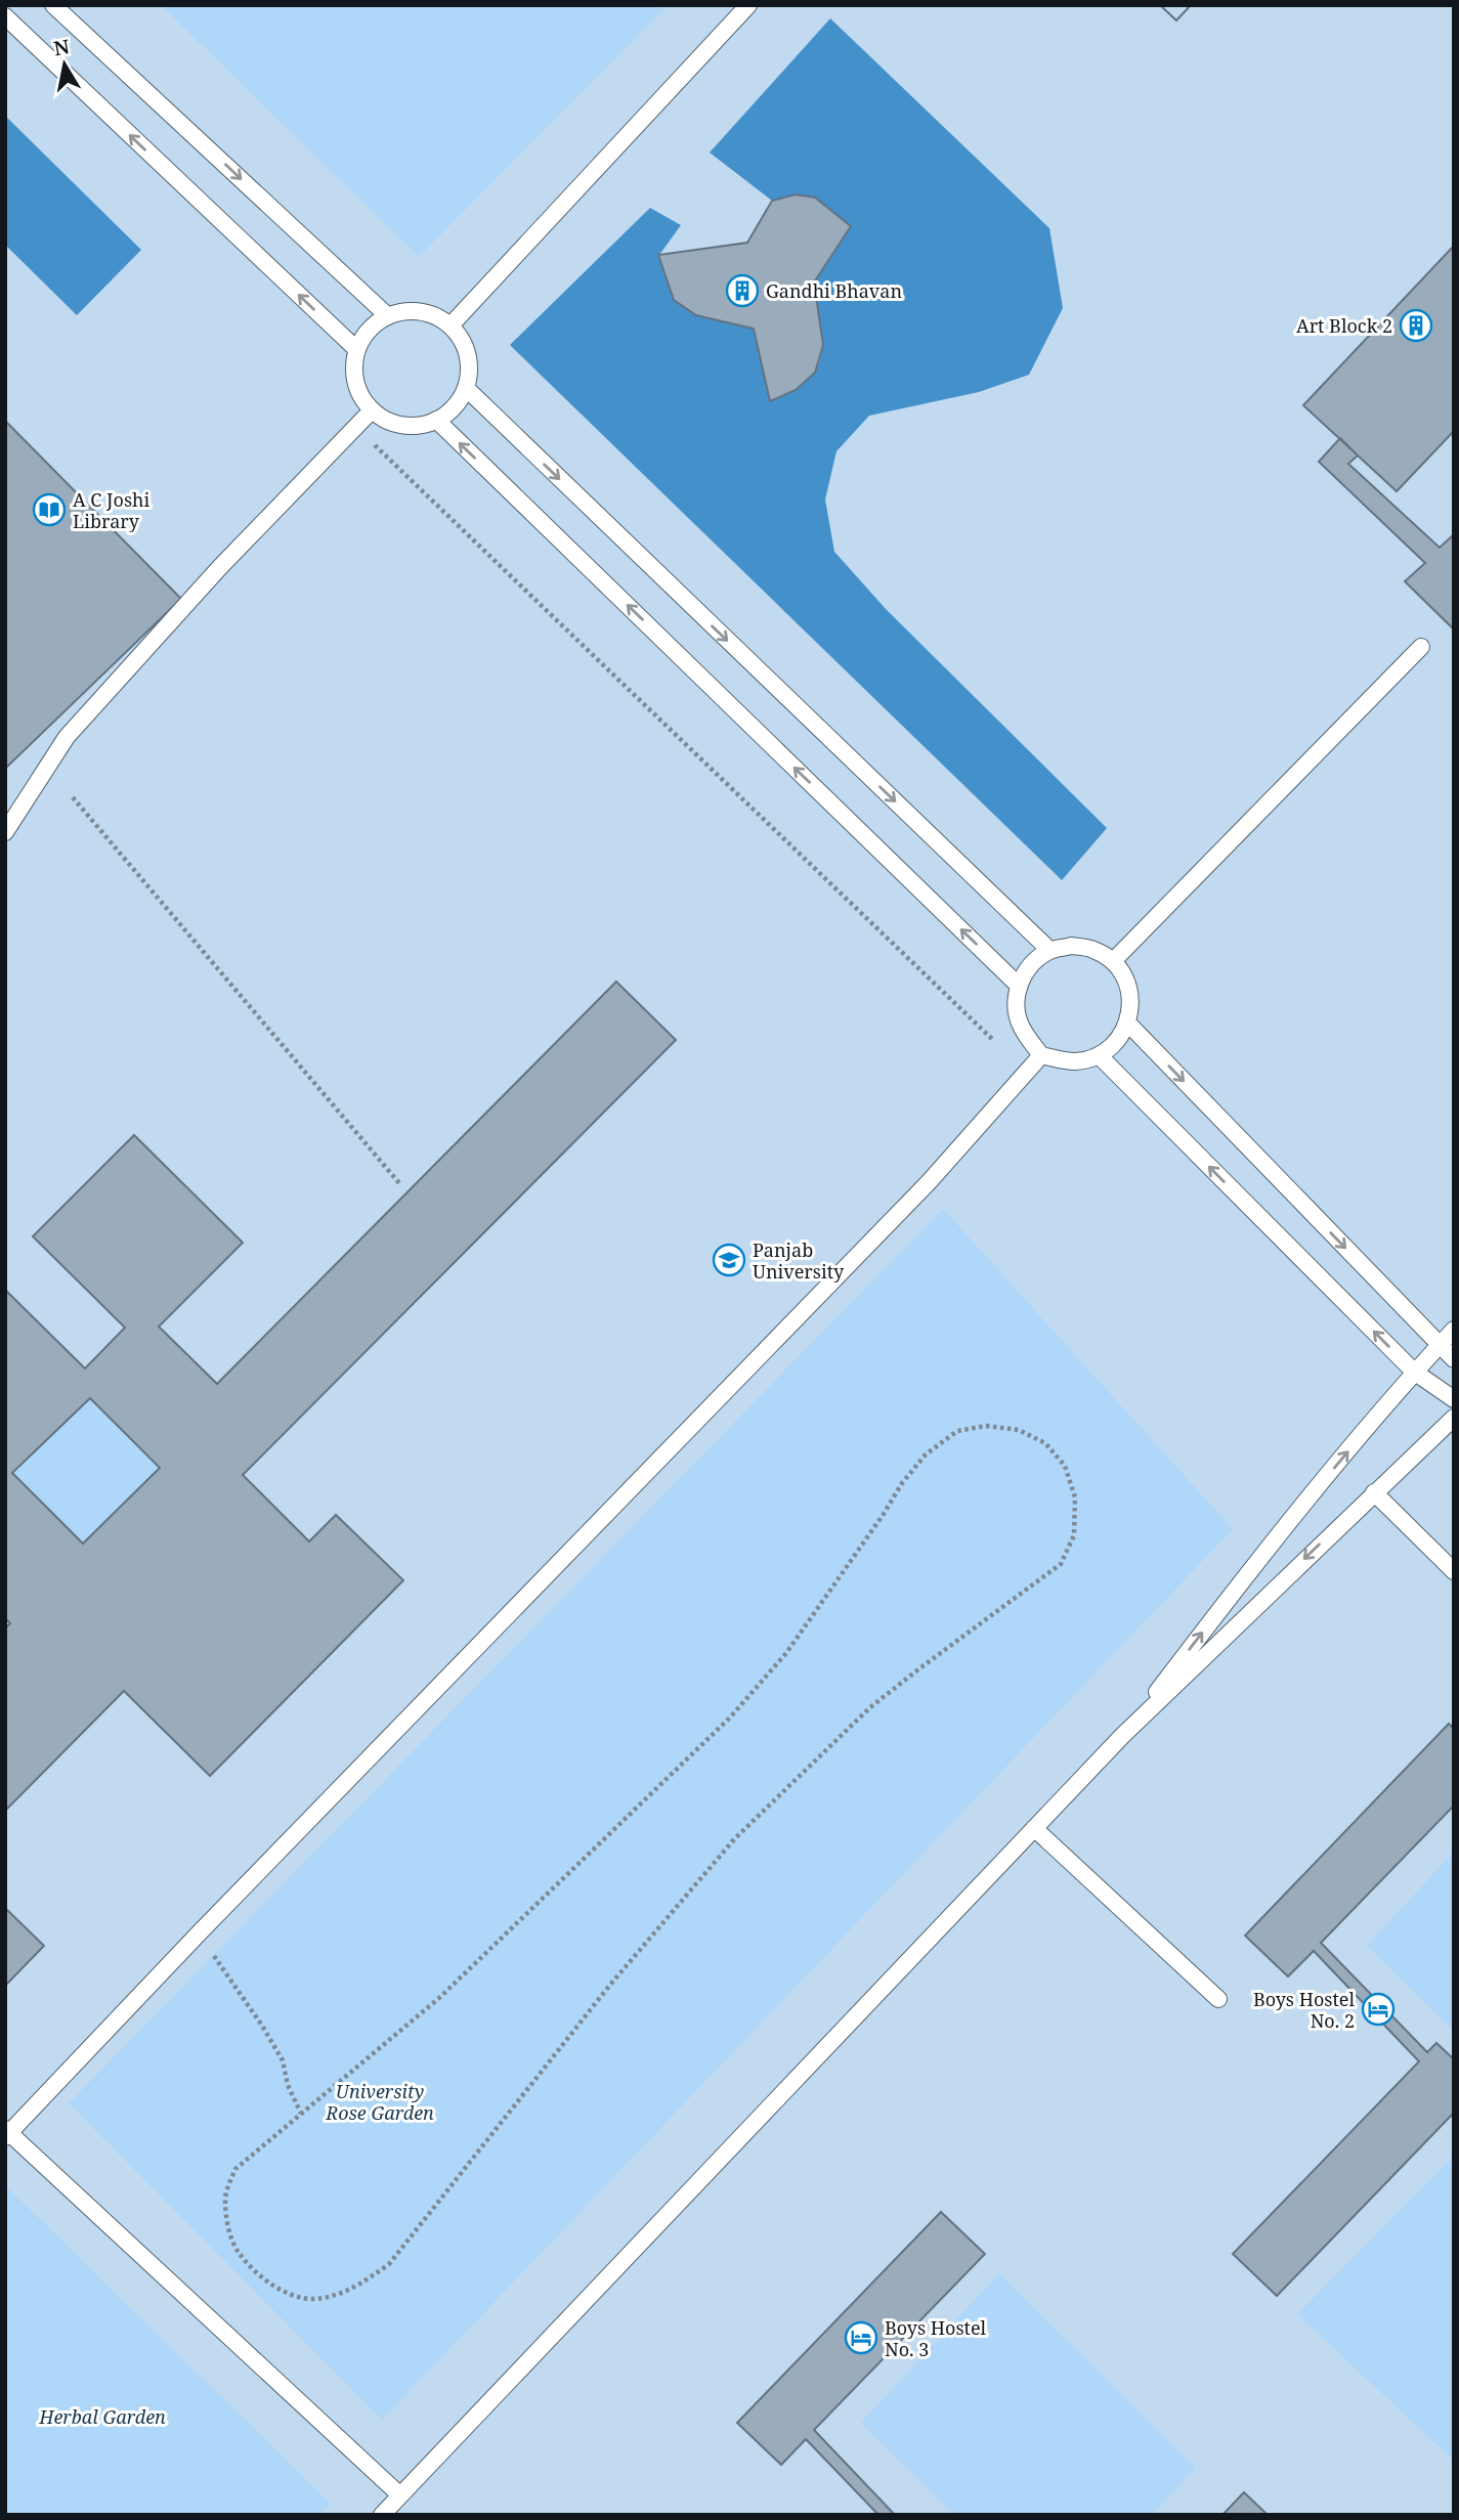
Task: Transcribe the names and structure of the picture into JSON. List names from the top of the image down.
{
  "parks": ["University Rose Garden", "Herbal Garden"],
  "places": {
    "building": ["Gandhi Bhavan", "Art Block 2"],
    "library": ["A C Joshi Library"],
    "school or university": ["Panjab University"],
    "hotel": ["Boys Hostel No. 2", "Boys Hostel No. 3"]
  },
  "north": "top"
}
